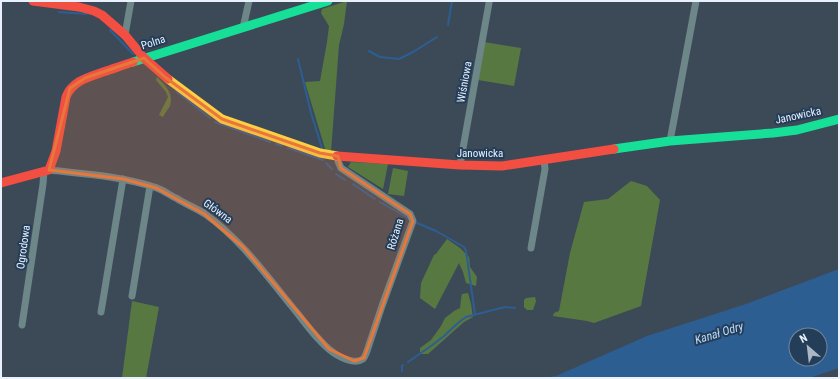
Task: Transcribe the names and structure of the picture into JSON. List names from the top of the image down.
{
  "streets": {
    "street": [
      "Polna",
      "Wiśniowa",
      "Janowicka",
      "Główna",
      "Różana",
      "Ogrodowa"
    ]
  },
  "crossings": [
    ["Polna", "Janowicka"],
    ["Polna", "Główna"],
    ["Polna", "Ogrodowa"],
    ["Wiśniowa", "Janowicka"],
    ["Janowicka", "Różana"],
    ["Główna", "Różana"],
    ["Główna", "Ogrodowa"]
  ],
  "water": ["Kanał Odry"],
  "north": "top left"
}
